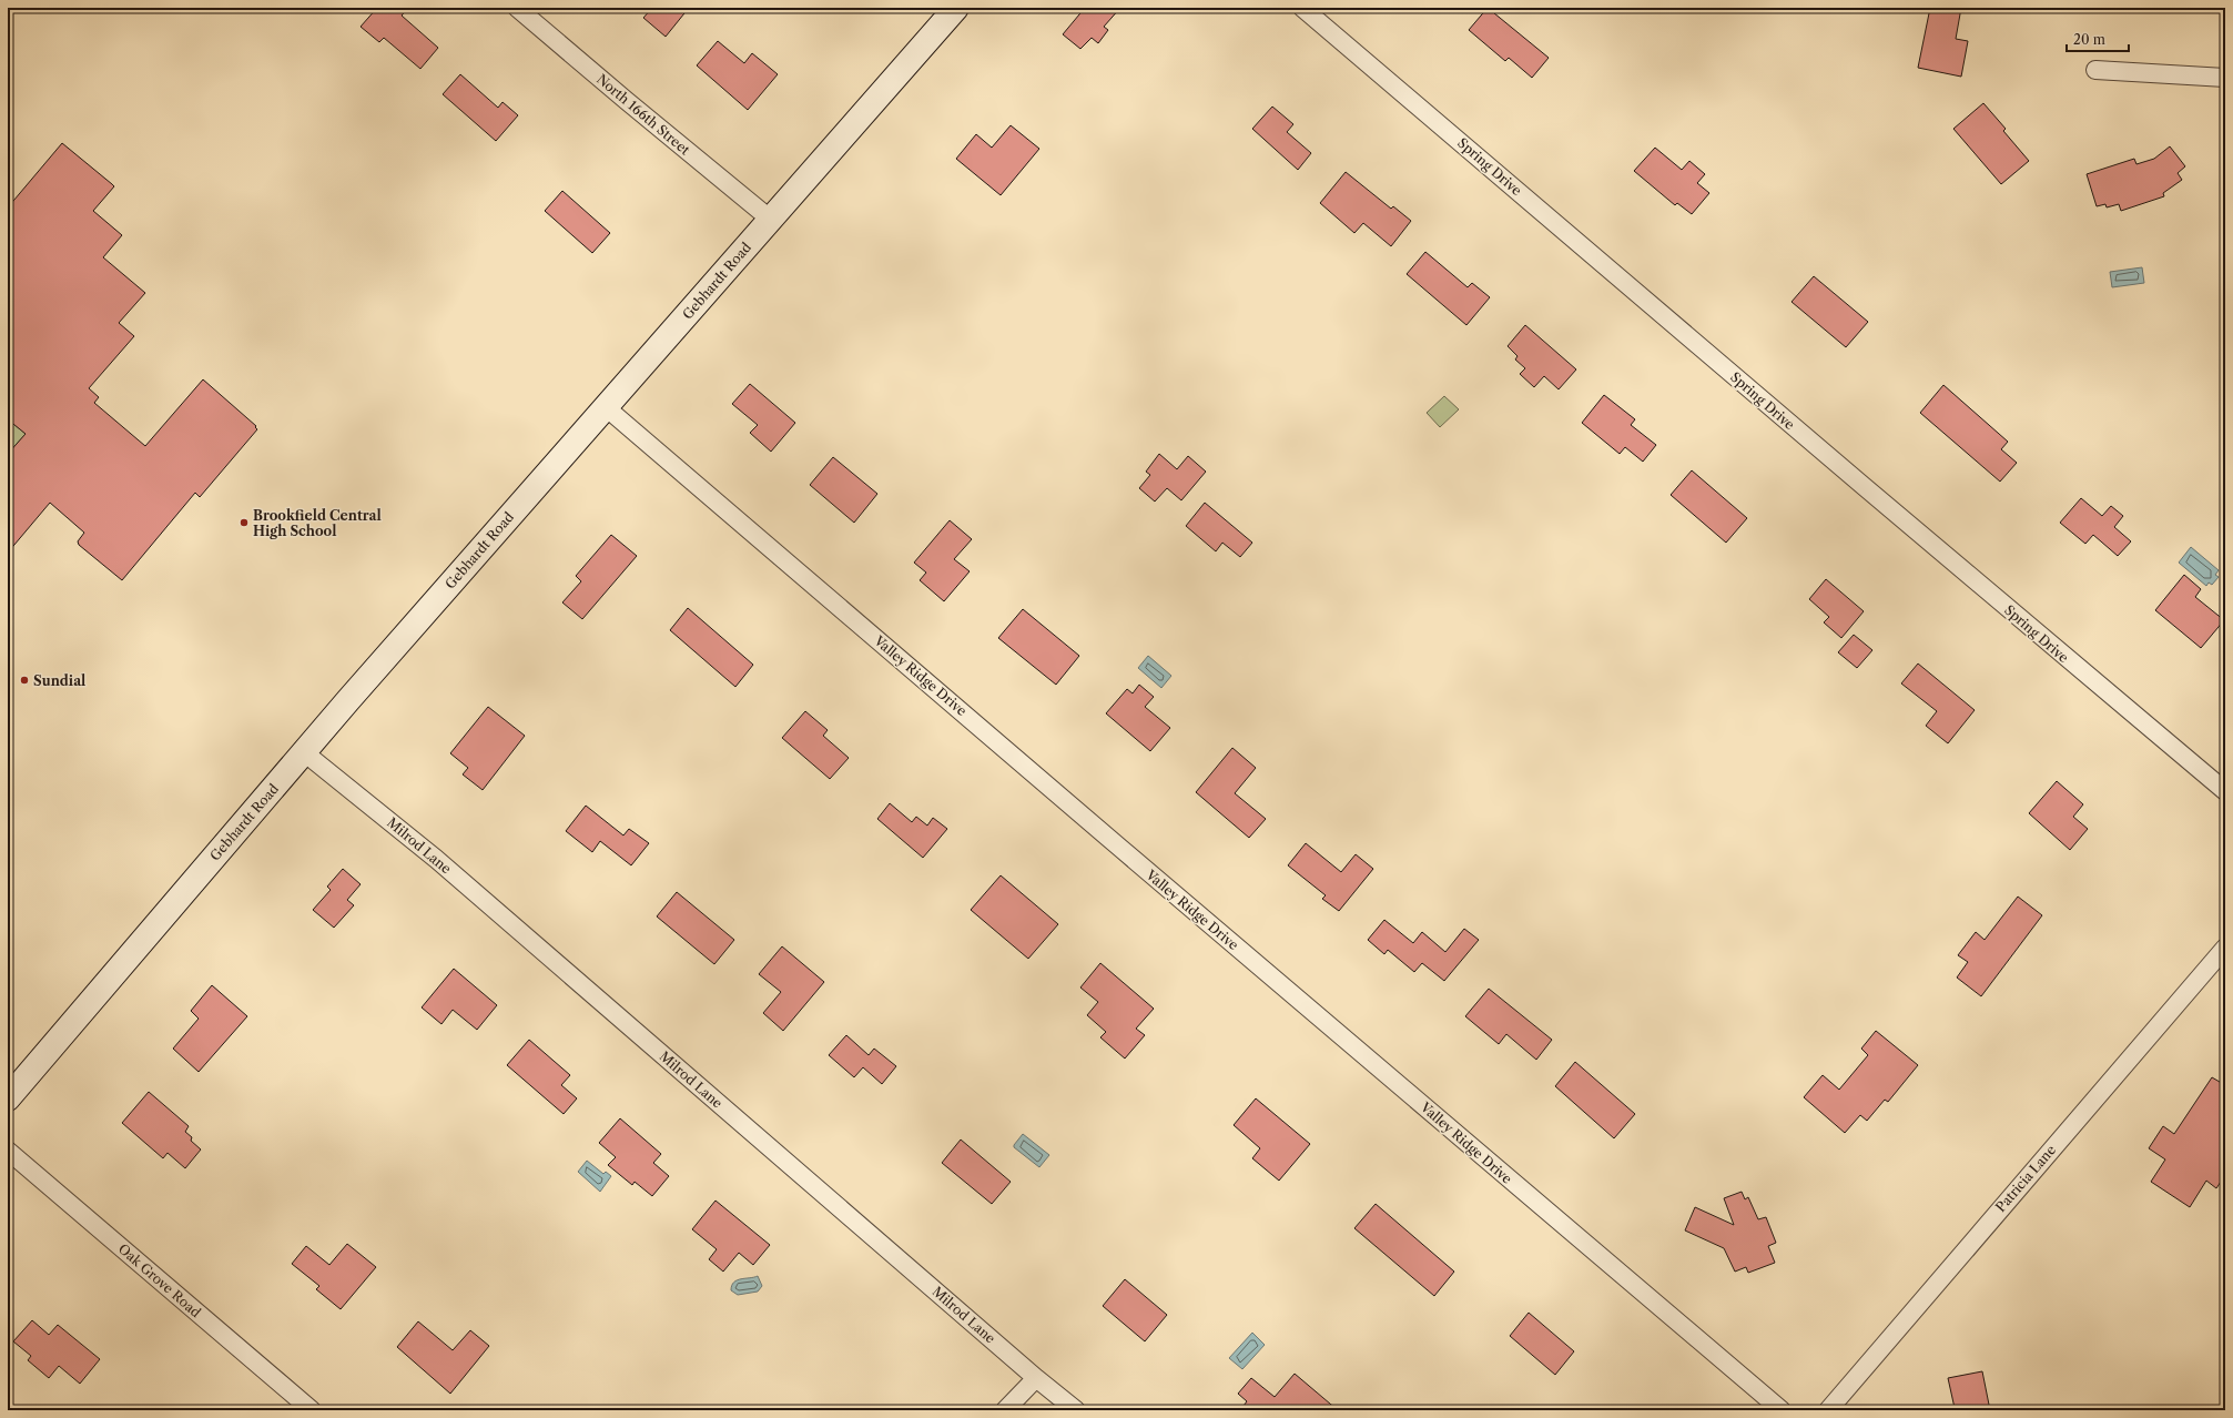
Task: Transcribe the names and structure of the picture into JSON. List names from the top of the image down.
{
  "streets": {
    "street": [
      "North 166th Street",
      "Spring Drive",
      "Gebhardt Road",
      "Valley Ridge Drive",
      "Milrod Lane",
      "Patricia Lane",
      "Oak Grove Road"
    ]
  },
  "crossings": [
    ["North 166th Street", "Gebhardt Road"],
    ["Gebhardt Road", "Valley Ridge Drive"],
    ["Gebhardt Road", "Milrod Lane"]
  ],
  "places": ["Brookfield Central High School", "Sundial"],
  "scale_bar": "20 m"
}
